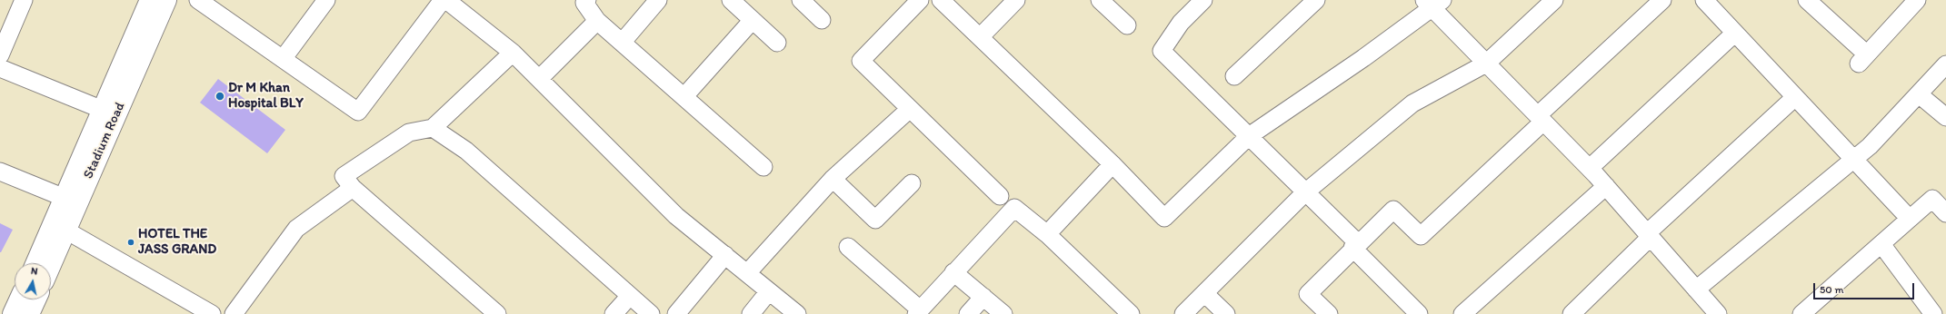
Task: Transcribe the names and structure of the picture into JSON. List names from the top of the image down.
{
  "streets": {
    "main road": ["Stadium Road"]
  },
  "places": ["Dr M Khan Hospital BLY", "HOTEL THE JASS GRAND"],
  "scale_bar": "50 m",
  "north": "top"
}
